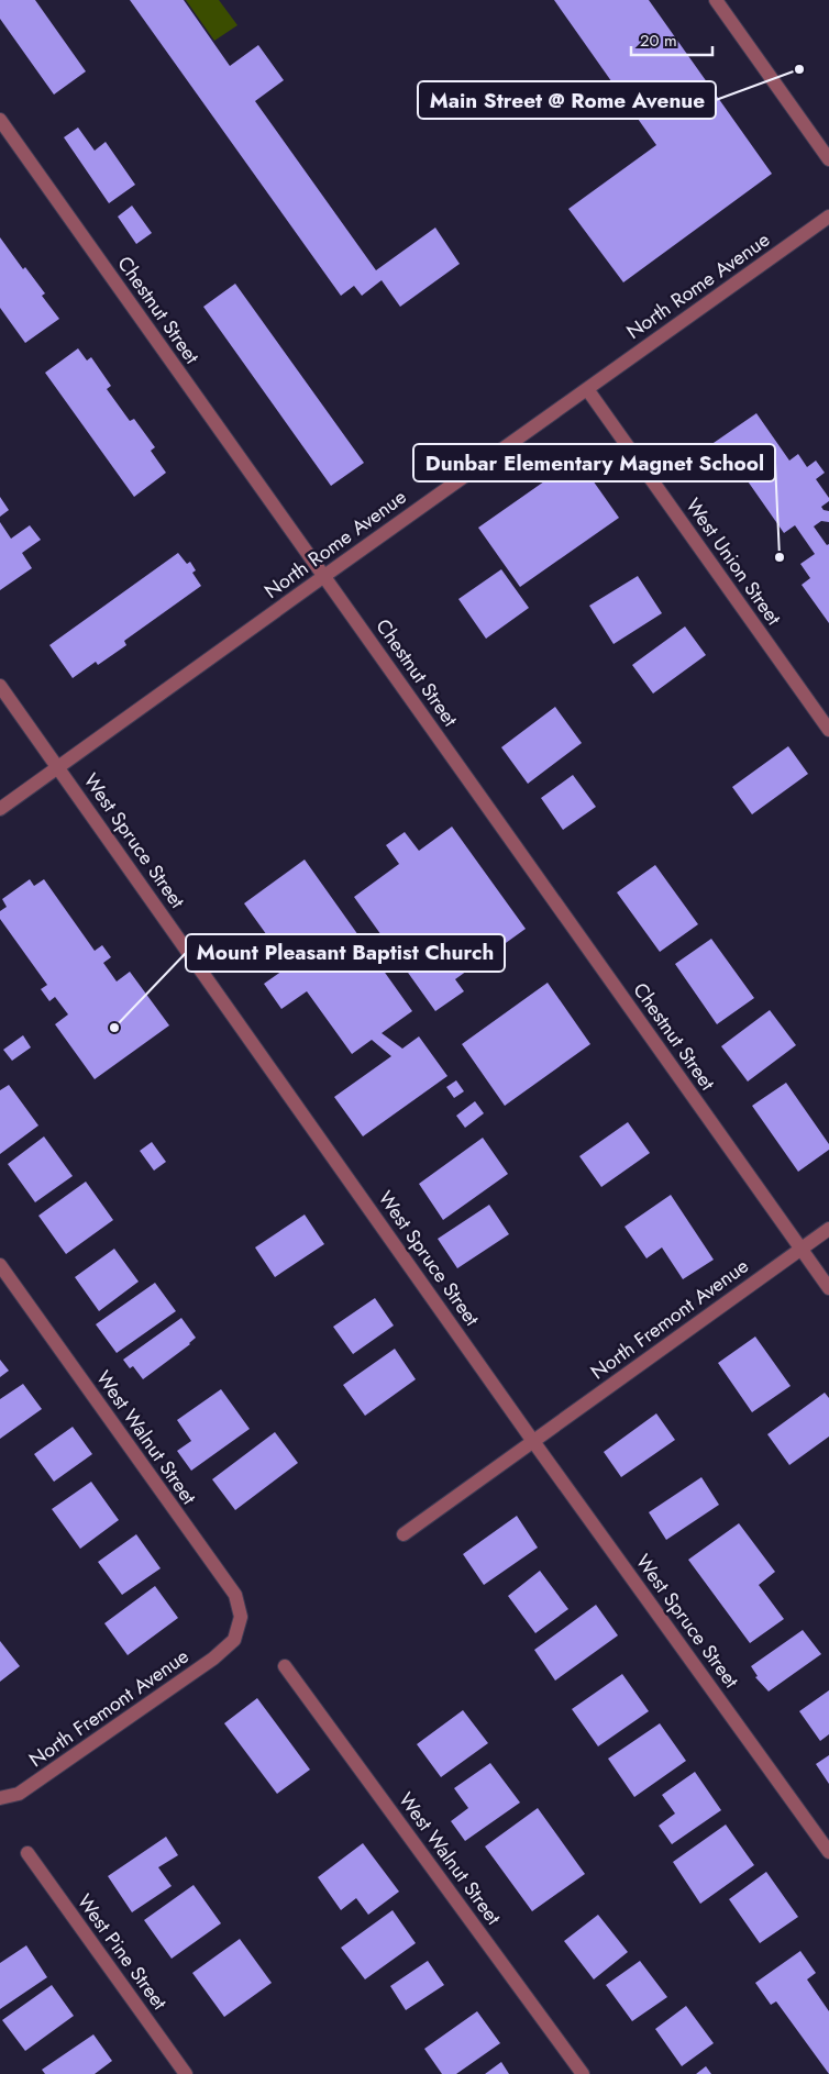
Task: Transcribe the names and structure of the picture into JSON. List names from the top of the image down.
{
  "streets": {
    "street": [
      "North Rome Avenue",
      "Chestnut Street",
      "West Union Street",
      "West Spruce Street",
      "North Fremont Avenue",
      "West Walnut Street",
      "West Pine Street"
    ]
  },
  "crossings": [
    ["North Rome Avenue", "Chestnut Street"],
    ["North Rome Avenue", "West Union Street"],
    ["North Rome Avenue", "West Spruce Street"],
    ["Chestnut Street", "North Fremont Avenue"],
    ["West Spruce Street", "North Fremont Avenue"],
    ["North Fremont Avenue", "West Walnut Street"]
  ],
  "places": ["Main Street @ Rome Avenue", "Dunbar Elementary Magnet School", "Mount Pleasant Baptist Church"],
  "scale_bar": "20 m"
}
